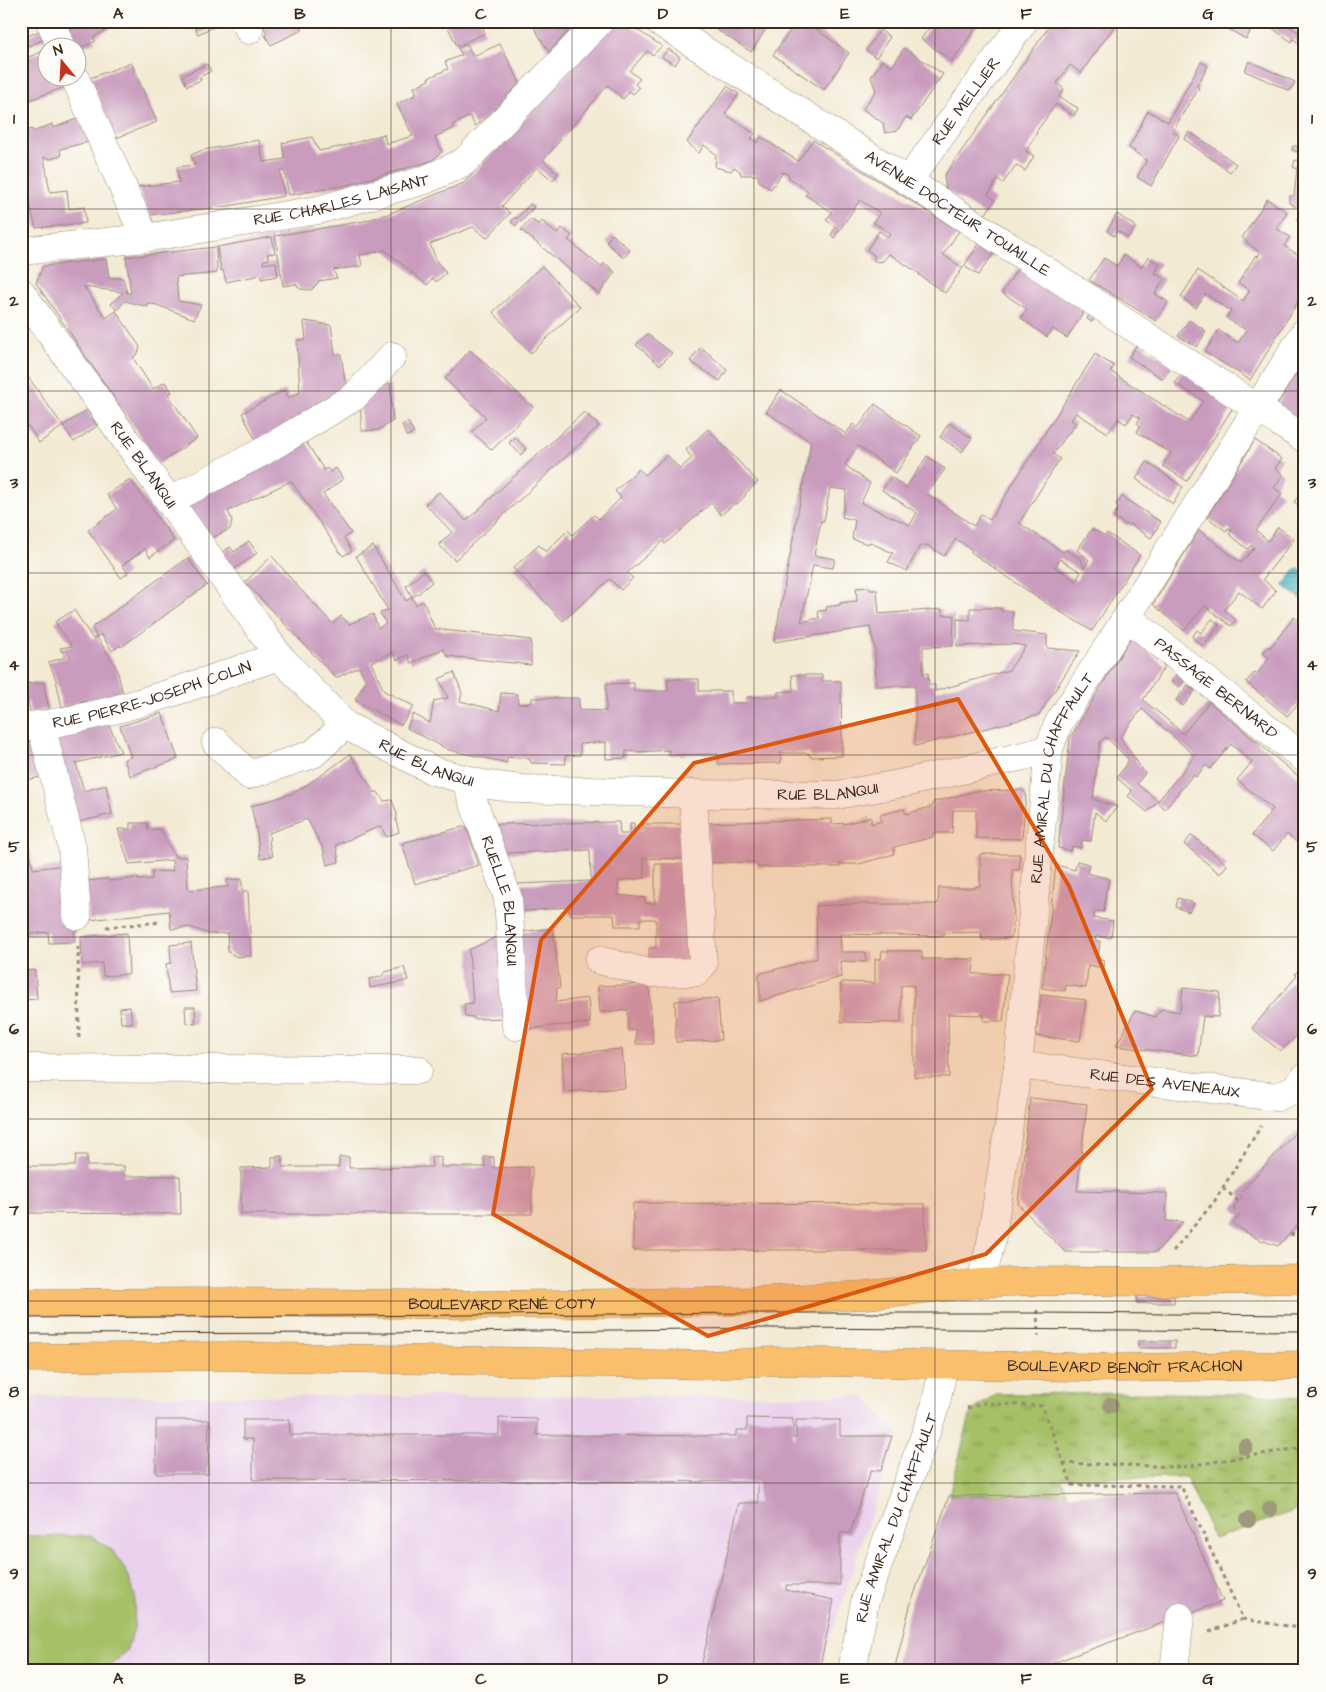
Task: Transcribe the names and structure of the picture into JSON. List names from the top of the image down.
{
  "streets": {
    "main road": ["BOULEVARD RENÉ COTY", "BOULEVARD BENOÎT FRACHON"],
    "street": [
      "RUE MELLIER",
      "RUE CHARLES LAISANT",
      "AVENUE DOCTEUR TOUAILLE",
      "RUE BLANQUI",
      "PASSAGE BERNARD",
      "RUE PIERRE-JOSEPH COLIN",
      "RUE AMIRAL DU CHAFFAULT",
      "RUELLE BLANQUI",
      "RUE DES AVENEAUX"
    ]
  },
  "crossings": [
    ["RUE MELLIER", "AVENUE DOCTEUR TOUAILLE"],
    ["AVENUE DOCTEUR TOUAILLE", "RUE AMIRAL DU CHAFFAULT"],
    ["RUE BLANQUI", "RUE PIERRE-JOSEPH COLIN"],
    ["RUE BLANQUI", "RUE AMIRAL DU CHAFFAULT"],
    ["RUE BLANQUI", "RUELLE BLANQUI"],
    ["PASSAGE BERNARD", "RUE AMIRAL DU CHAFFAULT"],
    ["RUE AMIRAL DU CHAFFAULT", "RUE DES AVENEAUX"],
    ["RUE AMIRAL DU CHAFFAULT", "BOULEVARD RENÉ COTY"],
    ["RUE AMIRAL DU CHAFFAULT", "BOULEVARD BENOÎT FRACHON"]
  ],
  "north": "top",
  "grid": {
    "columns": [
      "A",
      "B",
      "C",
      "D",
      "E",
      "F",
      "G"
    ],
    "rows": [
      "1",
      "2",
      "3",
      "4",
      "5",
      "6",
      "7",
      "8",
      "9"
    ]
  }
}
